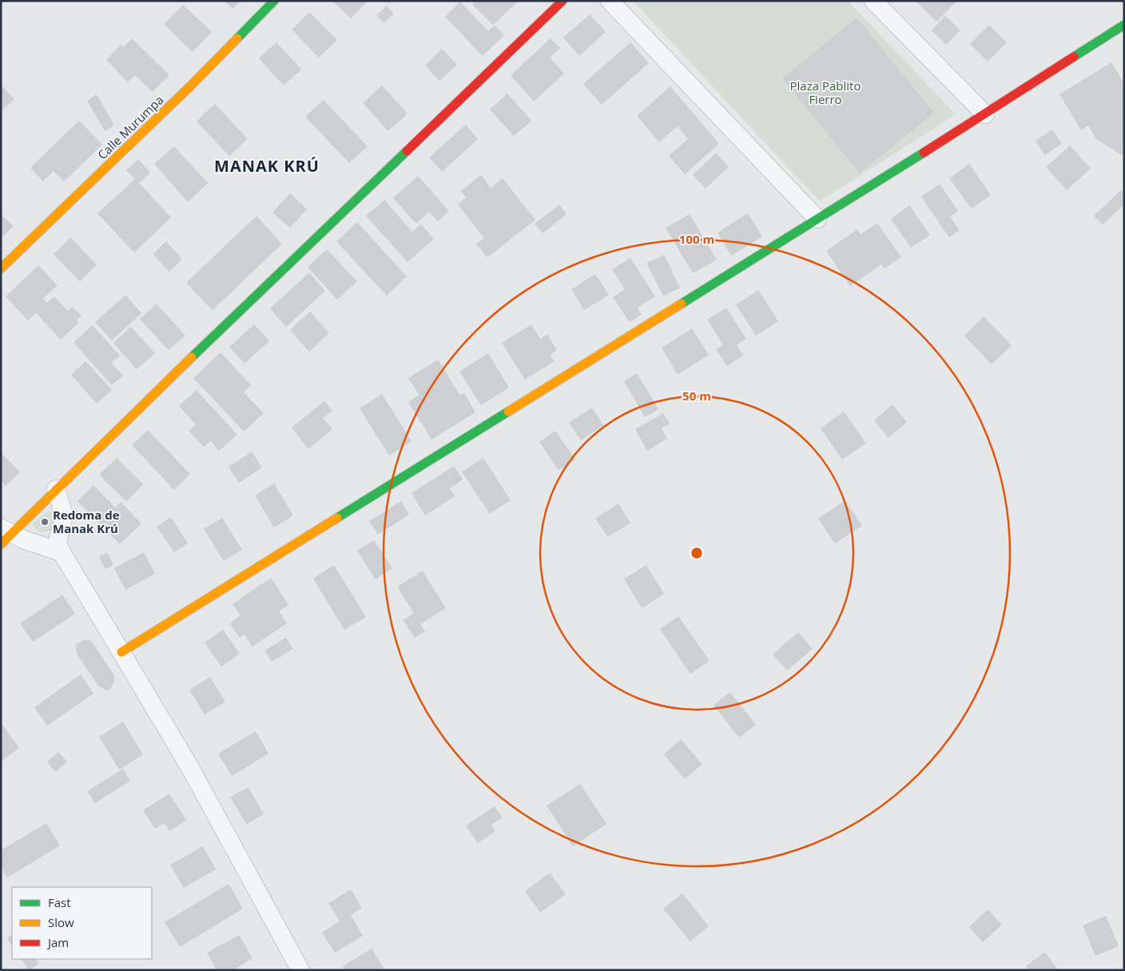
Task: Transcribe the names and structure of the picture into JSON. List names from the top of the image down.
{
  "streets": {
    "street": ["Calle Murumpa"]
  },
  "districts": ["MANAK KRÚ"],
  "parks": ["Plaza Pablito Fierro"],
  "places": ["Redoma de Manak Krú"],
  "legend": ["Fast", "Slow", "Jam"],
  "rings": ["100 m", "50 m"]
}
